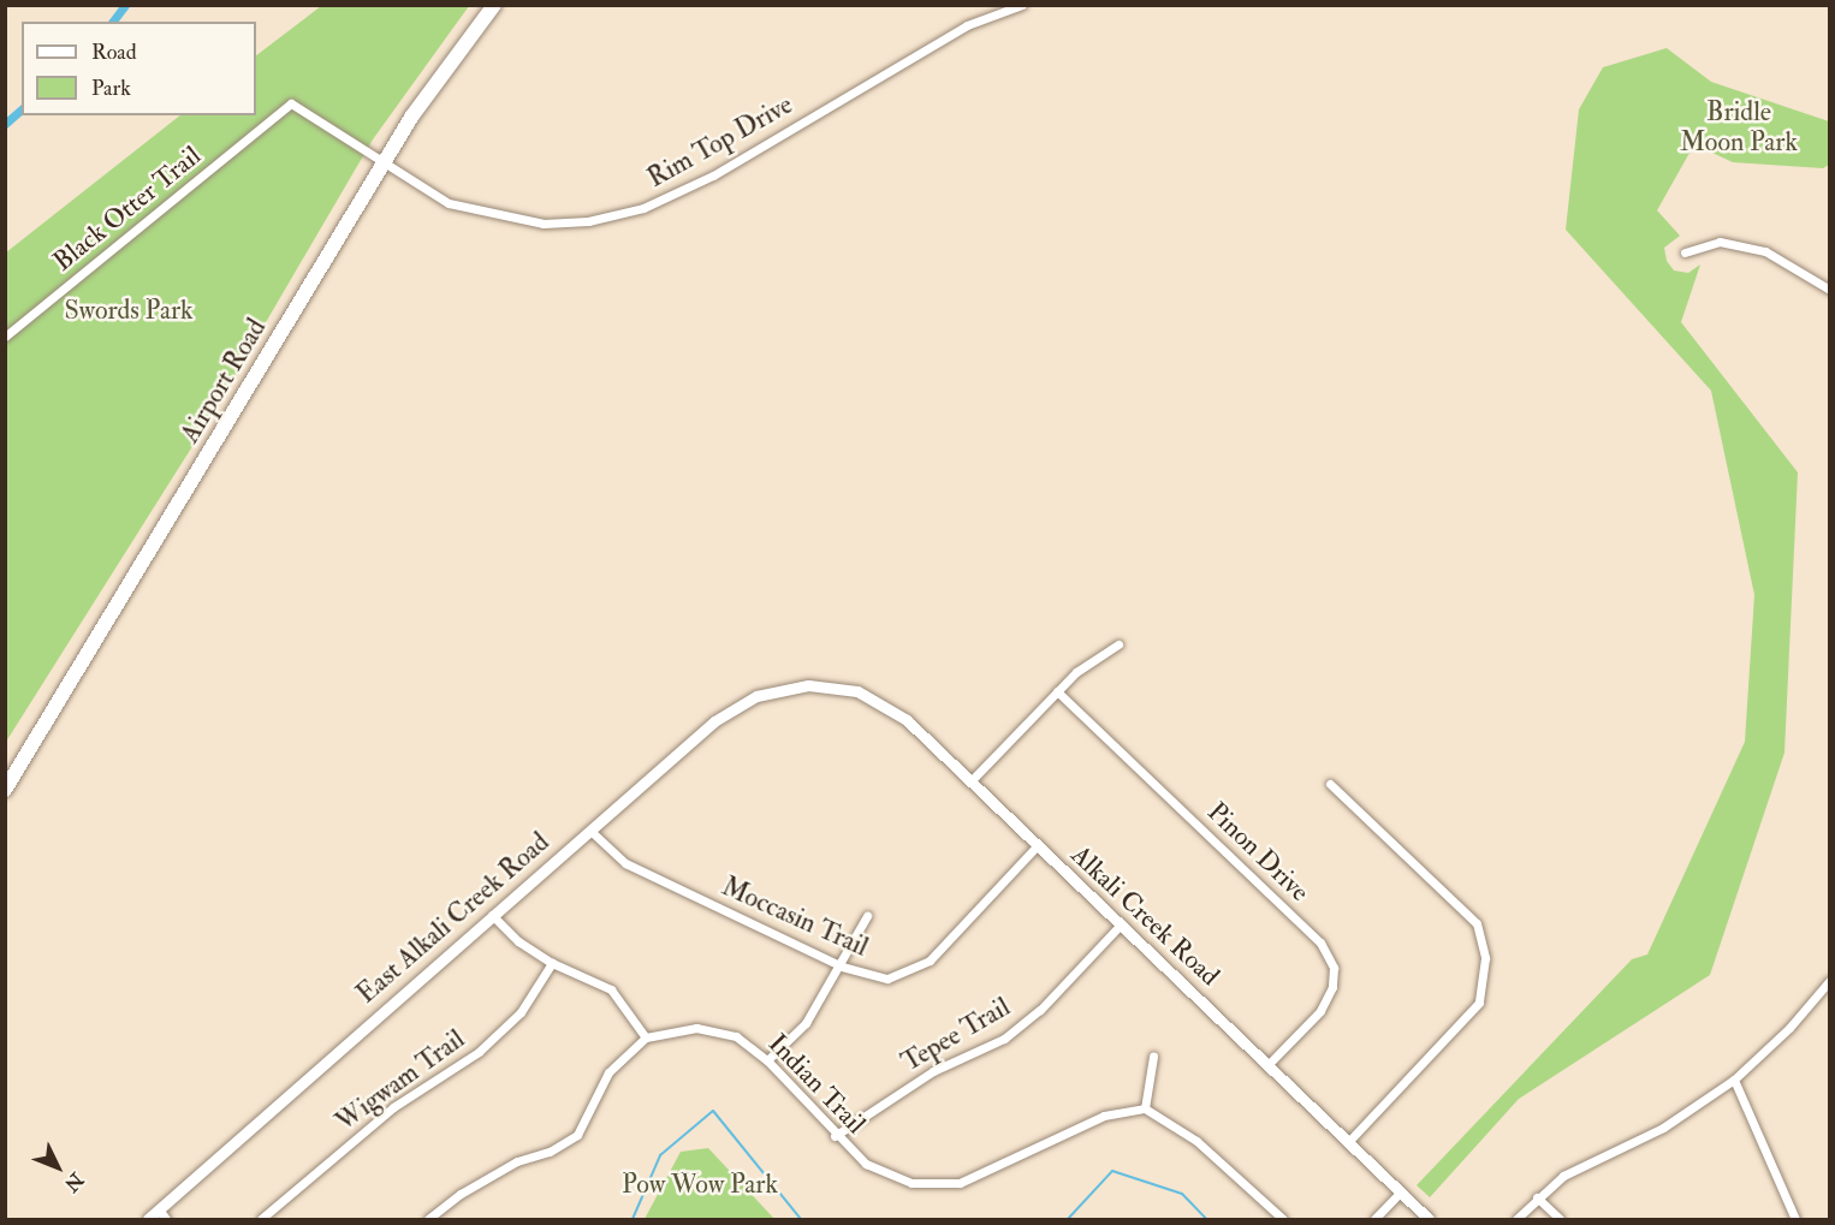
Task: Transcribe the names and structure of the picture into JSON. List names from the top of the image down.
{
  "streets": {
    "highway": ["Airport Road"],
    "street": [
      "Rim Top Drive",
      "Black Otter Trail",
      "Pinon Drive",
      "Alkali Creek Road",
      "Moccasin Trail",
      "East Alkali Creek Road",
      "Tepee Trail",
      "Wigwam Trail",
      "Indian Trail"
    ]
  },
  "crossings": [
    ["Rim Top Drive", "Black Otter Trail"],
    ["Rim Top Drive", "Airport Road"],
    ["Black Otter Trail", "Airport Road"],
    ["Pinon Drive", "Alkali Creek Road"],
    ["Alkali Creek Road", "Moccasin Trail"],
    ["Alkali Creek Road", "East Alkali Creek Road"],
    ["Alkali Creek Road", "Tepee Trail"],
    ["Moccasin Trail", "East Alkali Creek Road"],
    ["Tepee Trail", "Indian Trail"]
  ],
  "parks": ["Bridle Moon Park", "Swords Park", "Pow Wow Park"],
  "legend": ["Road", "Park"],
  "north": "bottom right"
}
